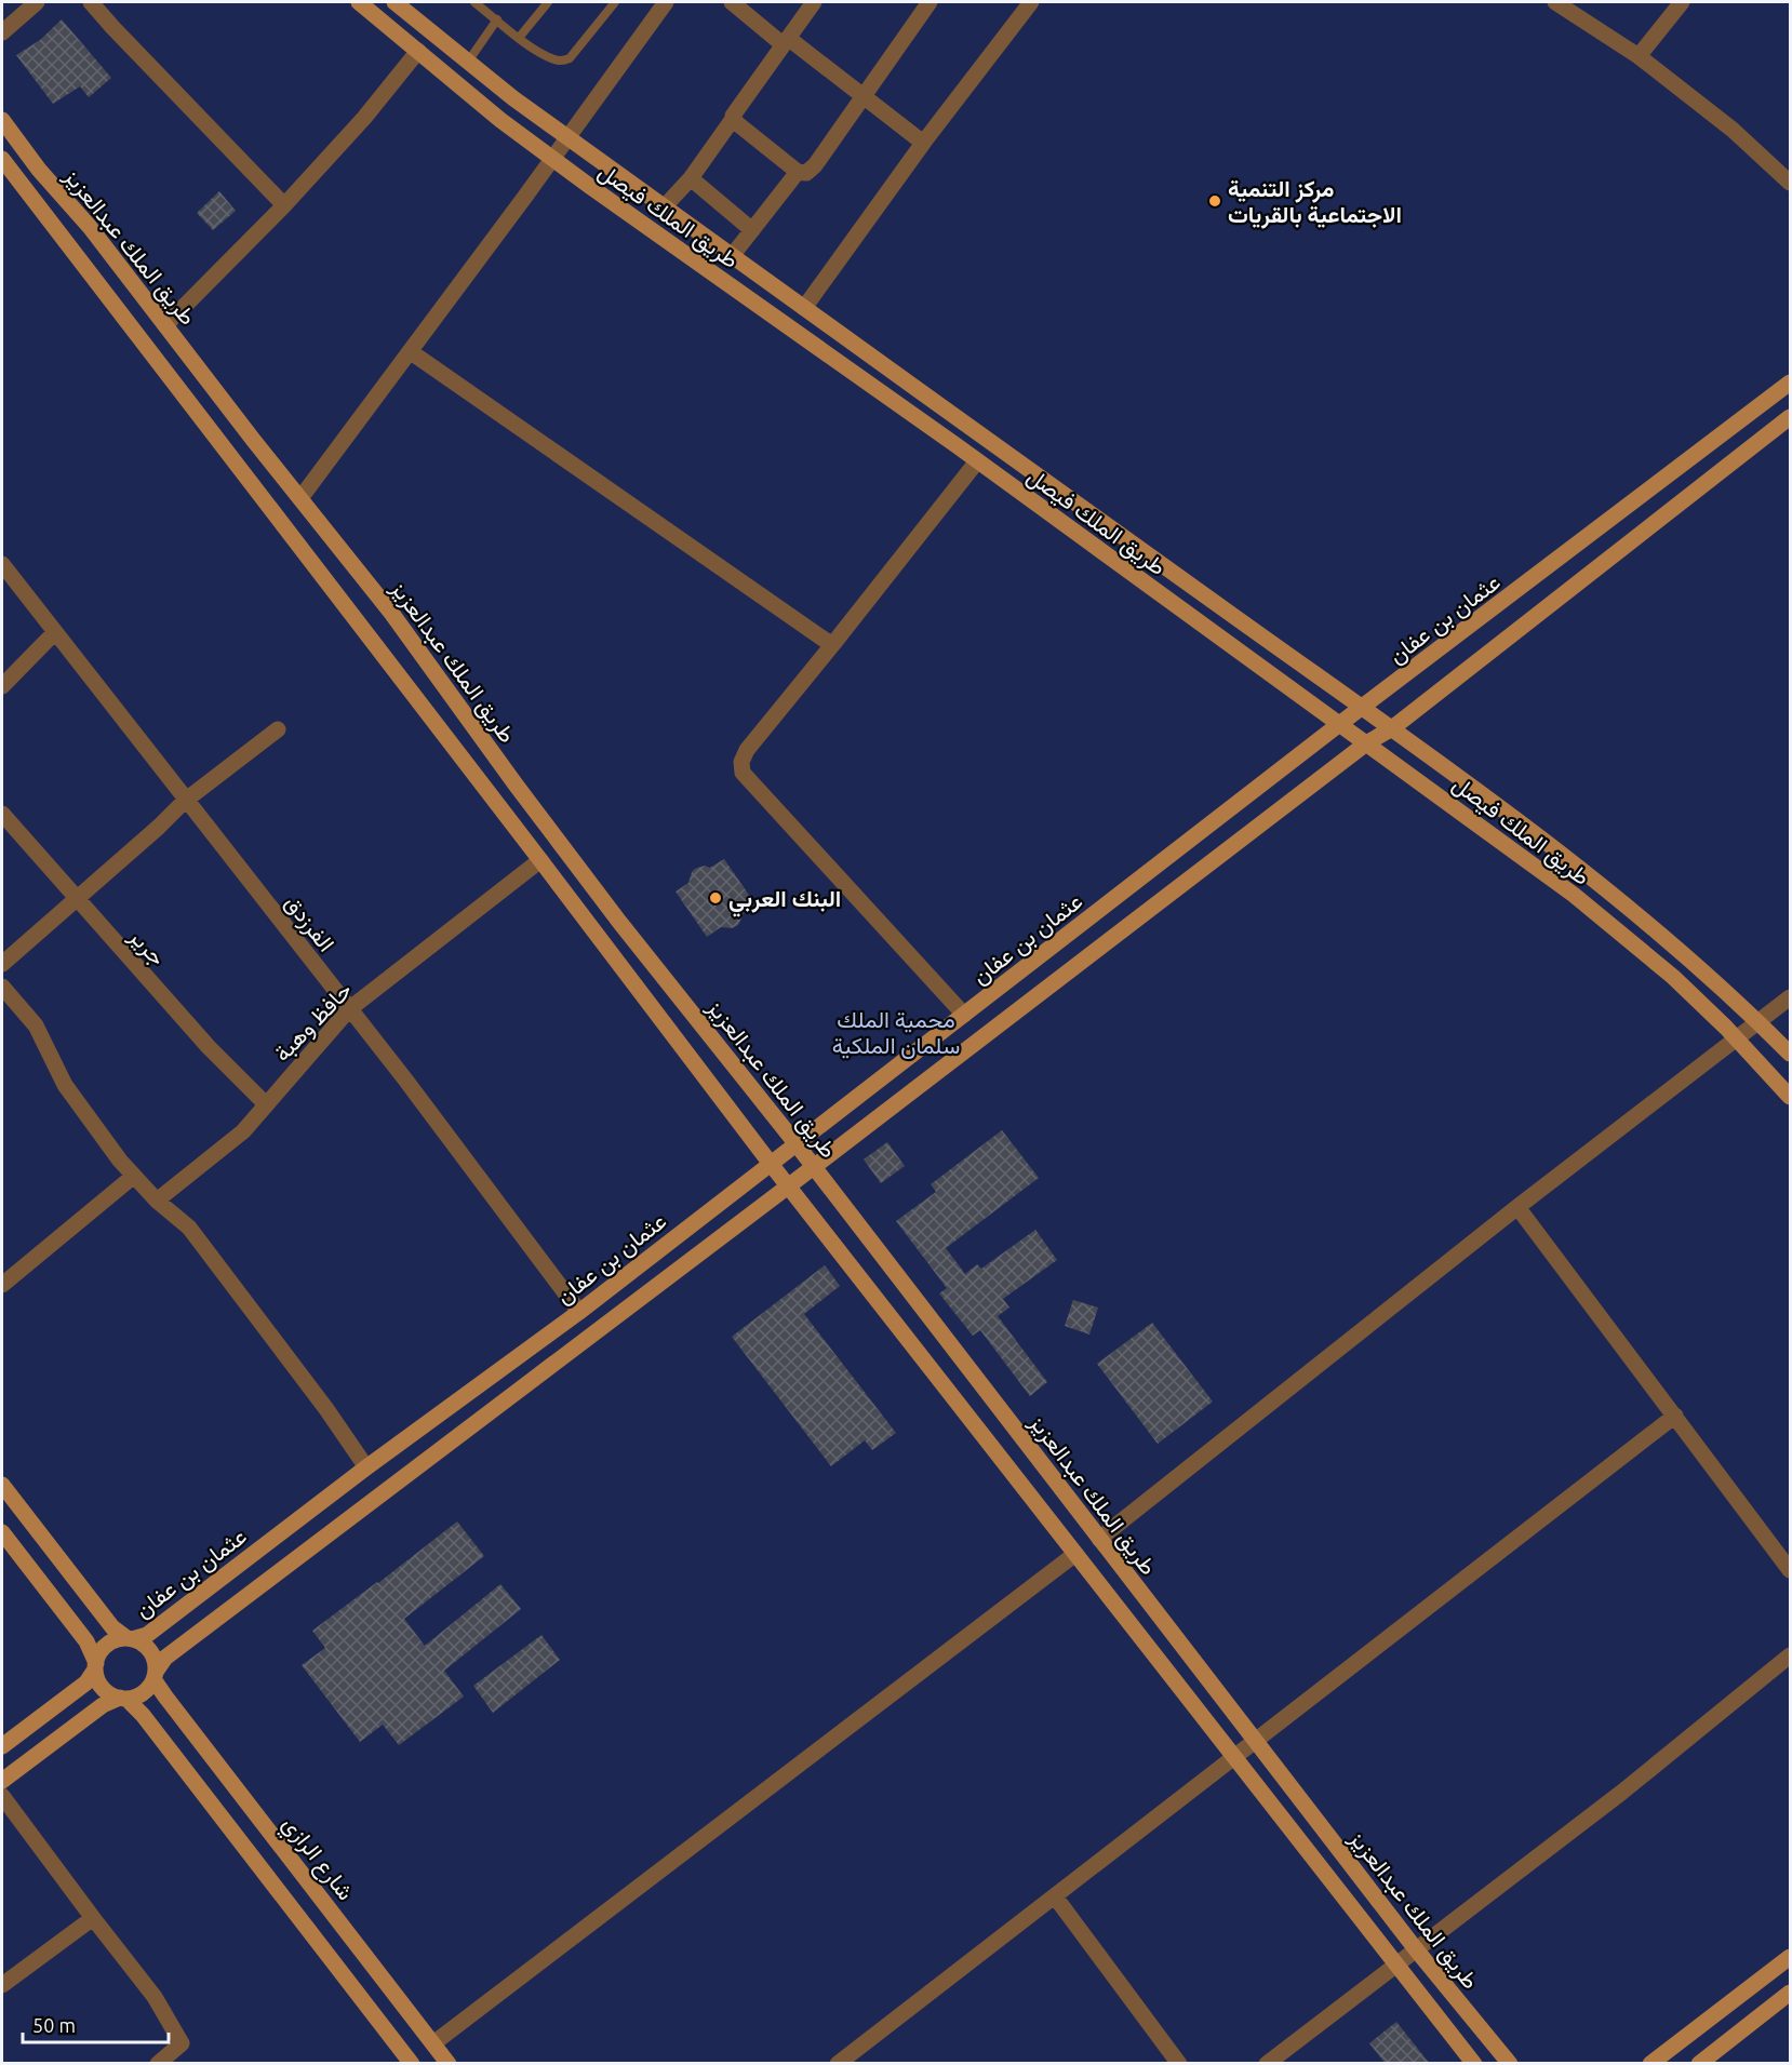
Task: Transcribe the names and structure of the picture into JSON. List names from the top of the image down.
{
  "streets": {
    "street": [
      "طريق الملك فيصل",
      "طريق الملك عبدالعزيز",
      "عثمان بن عفان",
      "الفرزدق",
      "جرير",
      "حافظ وهبة",
      "شارع الرازي"
    ]
  },
  "crossings": [
    ["طريق الملك فيصل", "عثمان بن عفان"],
    ["طريق الملك عبدالعزيز", "عثمان بن عفان"],
    ["طريق الملك عبدالعزيز", "حافظ وهبة"],
    ["عثمان بن عفان", "الفرزدق"],
    ["عثمان بن عفان", "شارع الرازي"],
    ["الفرزدق", "حافظ وهبة"],
    ["جرير", "حافظ وهبة"]
  ],
  "parks": ["محمية الملك سلمان الملكية"],
  "places": ["مركز التنمية الاجتماعية بالقريات", "البنك العربي"],
  "scale_bar": "50 m"
}
